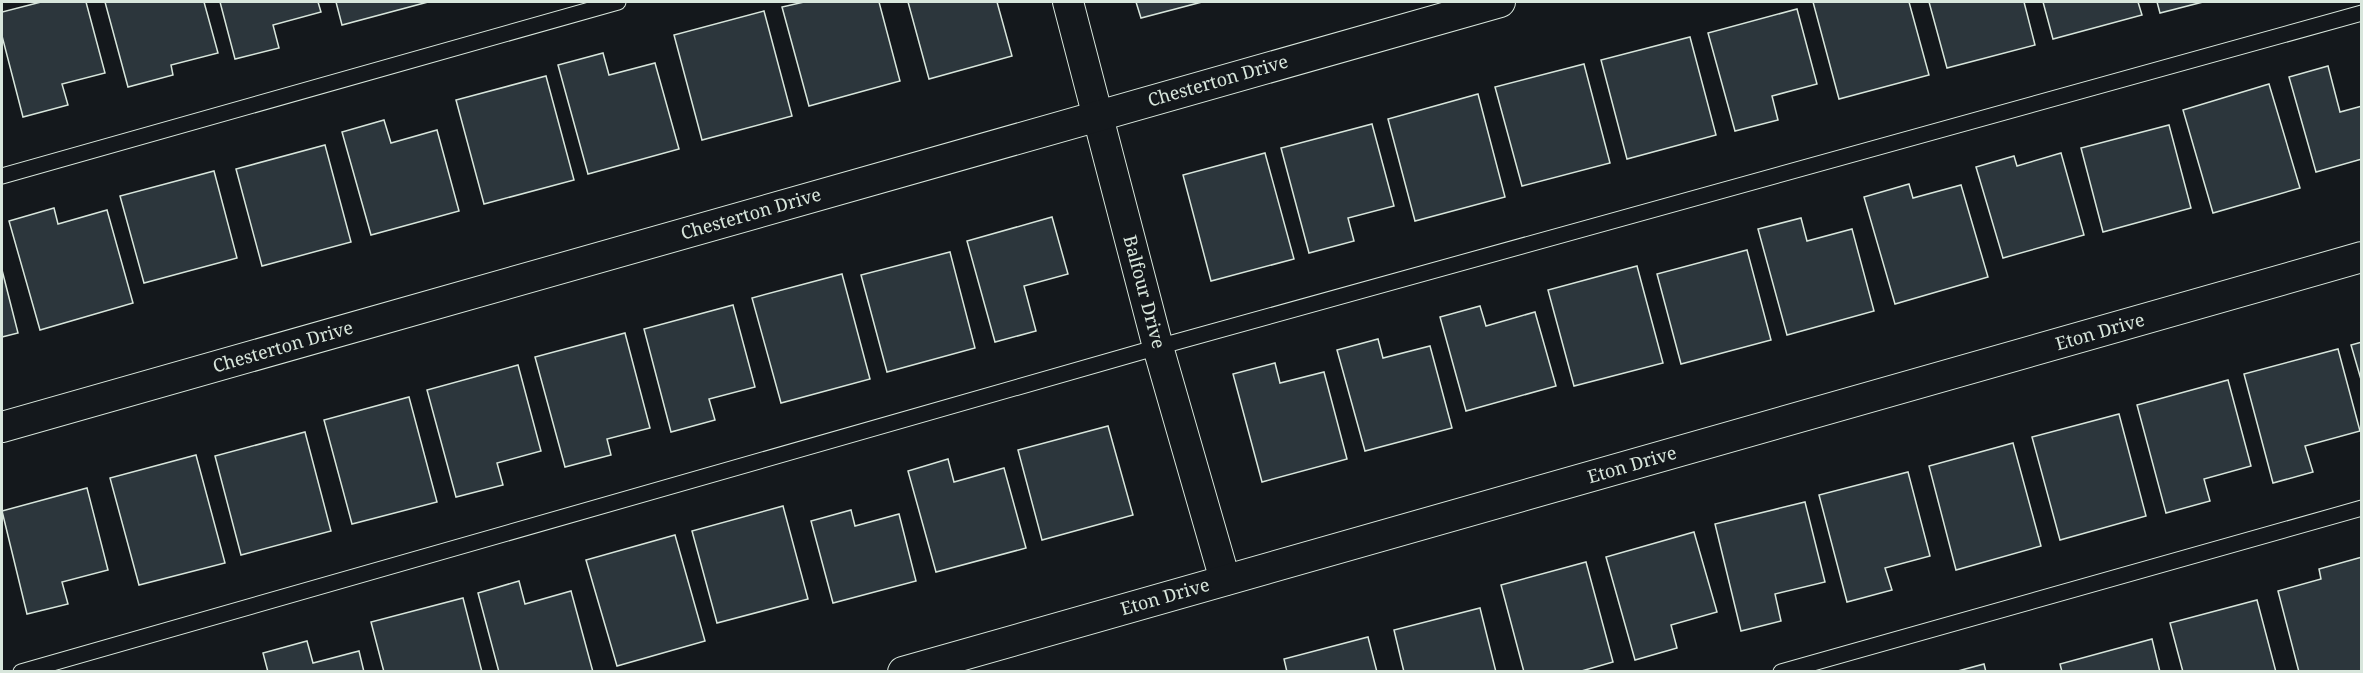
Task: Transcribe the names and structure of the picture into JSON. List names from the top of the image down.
{
  "streets": {
    "street": ["Chesterton Drive", "Balfour Drive", "Eton Drive"]
  },
  "crossings": [
    ["Chesterton Drive", "Balfour Drive"],
    ["Balfour Drive", "Eton Drive"]
  ]
}
